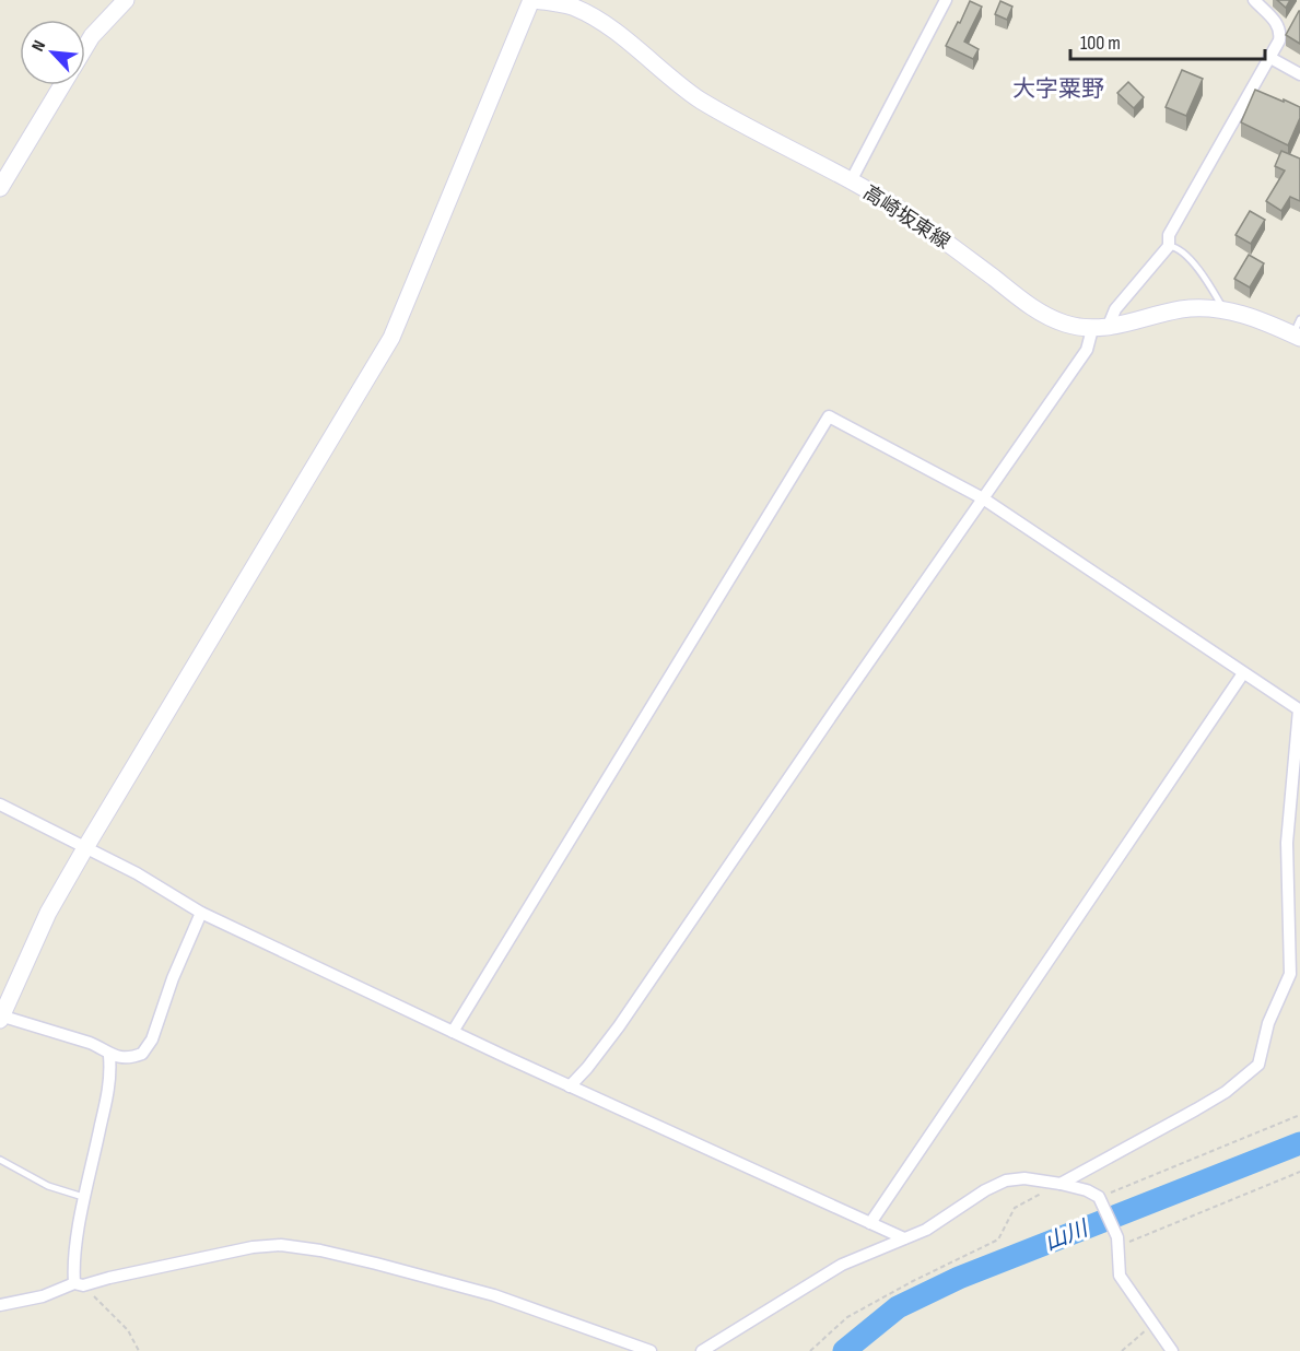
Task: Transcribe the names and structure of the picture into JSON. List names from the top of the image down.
{
  "streets": {
    "street": ["高崎坂東線"]
  },
  "districts": ["大字粟野"],
  "water": ["山川"],
  "scale_bar": "100 m",
  "north": "top left"
}
